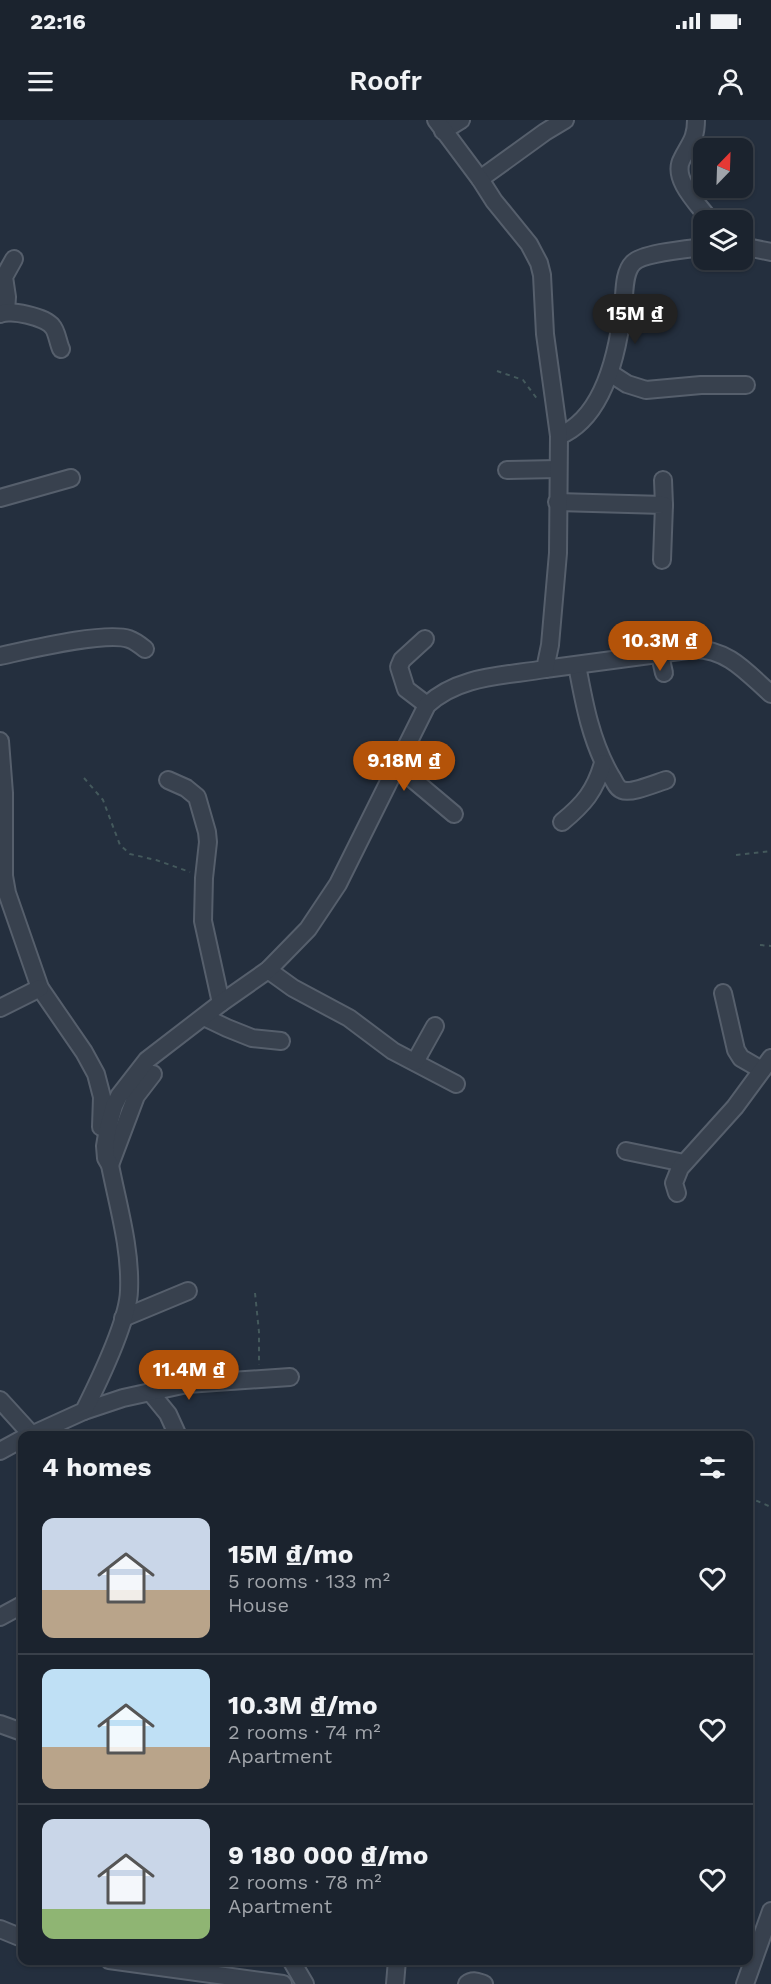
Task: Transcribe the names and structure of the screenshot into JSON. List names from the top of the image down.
{
  "north": "top right",
  "page": {
    "status": "22:16",
    "header": "Roofr",
    "price": [
      "15M ₫",
      "10.3M ₫",
      "9.18M ₫",
      "11.4M ₫"
    ],
    "heading": "4 homes",
    "list": [
      {
        "name": "15M ₫/mo",
        "note": "5 rooms · 133 m² · House"
      },
      {
        "name": "10.3M ₫/mo",
        "note": "2 rooms · 74 m² · Apartment"
      },
      {
        "name": "9 180 000 ₫/mo",
        "note": "2 rooms · 78 m² · Apartment"
      }
    ]
  }
}
